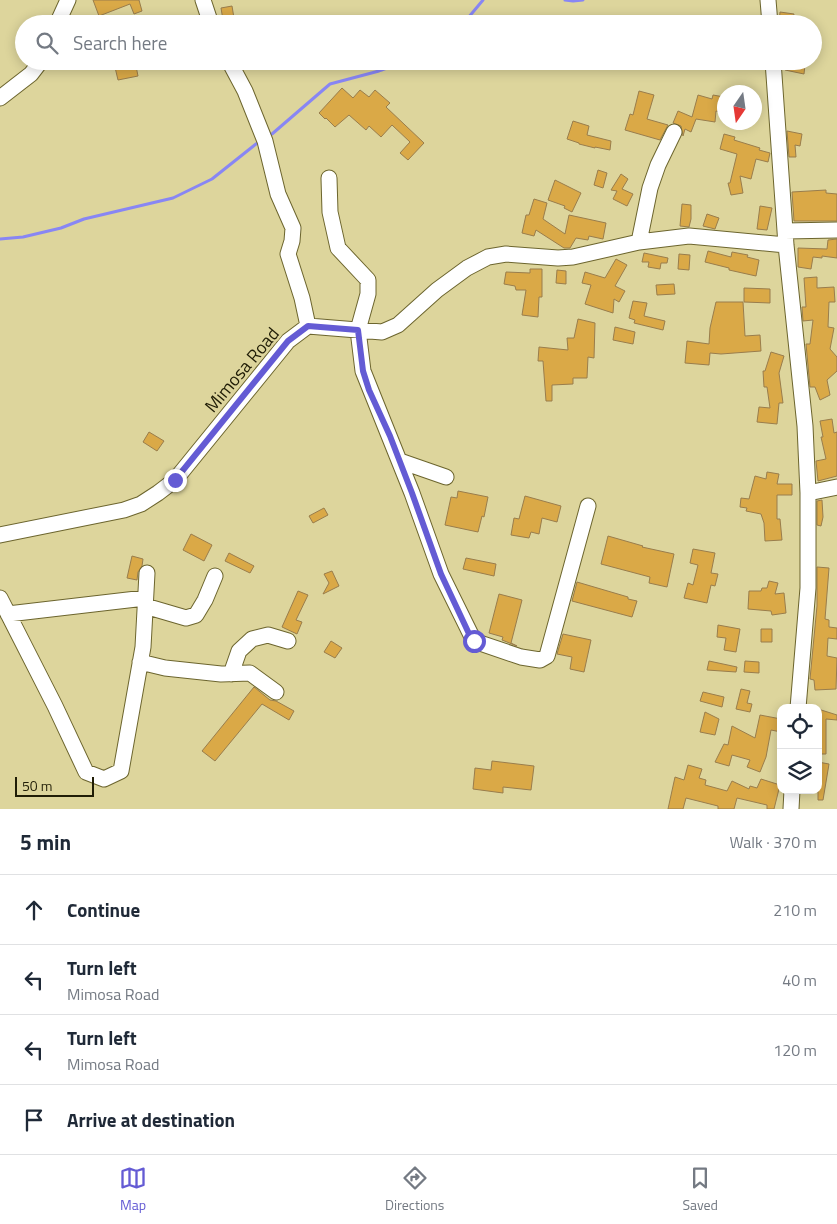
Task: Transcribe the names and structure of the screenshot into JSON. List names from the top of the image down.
{
  "streets": {
    "street": ["Mimosa Road"]
  },
  "scale_bar": "50 m",
  "north": "bottom",
  "page": {
    "search": "Search here",
    "scale": "50 m",
    "heading": ["5 min", "Walk · 370 m"],
    "list": [
      ["Continue", "210 m"],
      ["Turn left", "Mimosa Road", "40 m"],
      ["Turn left", "Mimosa Road", "120 m"],
      "Arrive at destination"
    ],
    "nav": ["Map", "Directions", "Saved"]
  }
}
